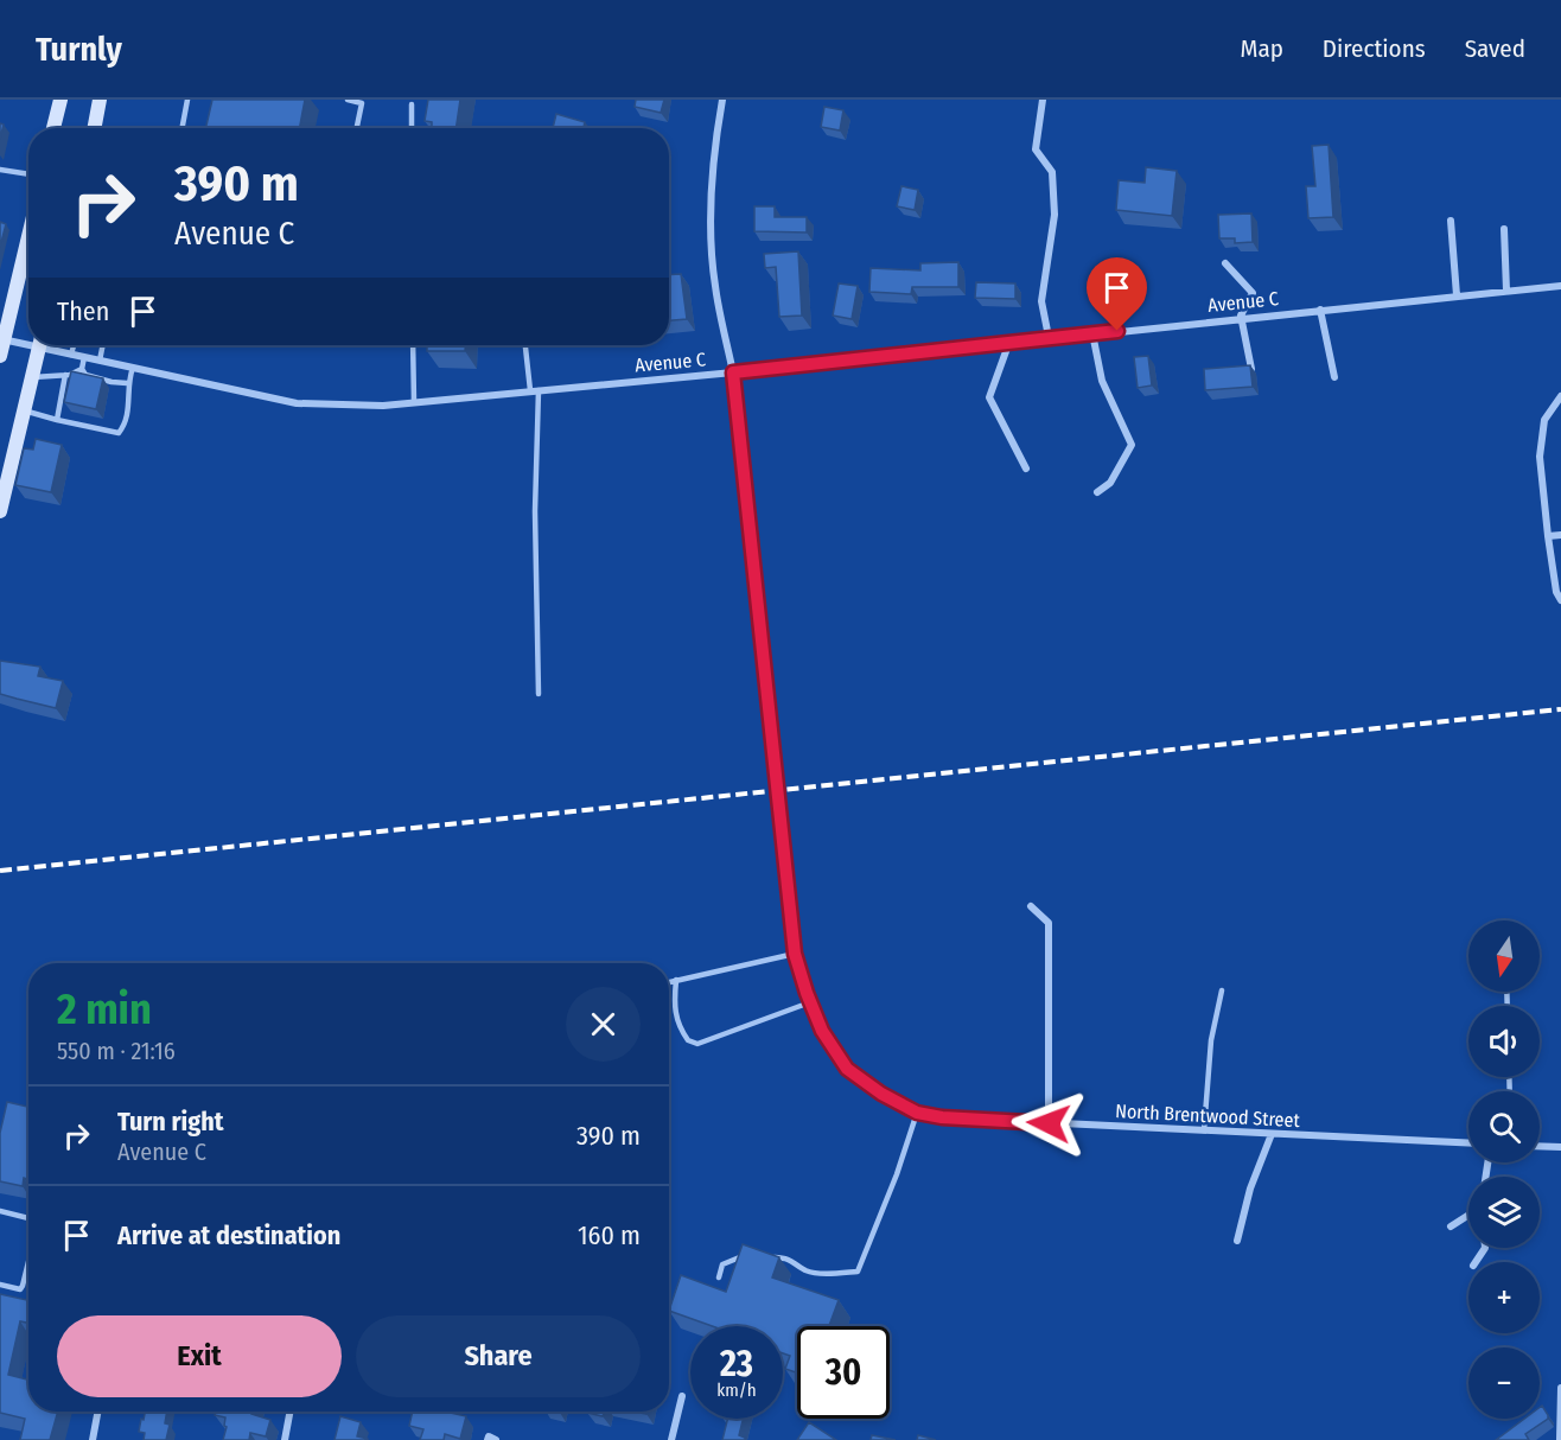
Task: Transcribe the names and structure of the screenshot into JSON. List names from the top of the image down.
{
  "streets": {
    "street": ["Avenue C", "North Brentwood Street"]
  },
  "crossings": [
    ["Avenue C", "North Brentwood Street"]
  ],
  "north": "bottom",
  "page": {
    "header": "Turnly",
    "nav": ["Map", "Directions", "Saved"],
    "turn": ["390 m", "Avenue C"],
    "then": "Then",
    "map_buttons": ["+", "−"],
    "heading": ["2 min", "550 m · 21:16"],
    "list": [
      {
        "name": "Turn right",
        "note": "Avenue C",
        "value": "390 m"
      },
      {
        "name": "Arrive at destination",
        "value": "160 m"
      }
    ],
    "buttons": ["Exit", "Share"],
    "speed": "23 km/h",
    "limit": "30"
  }
}
